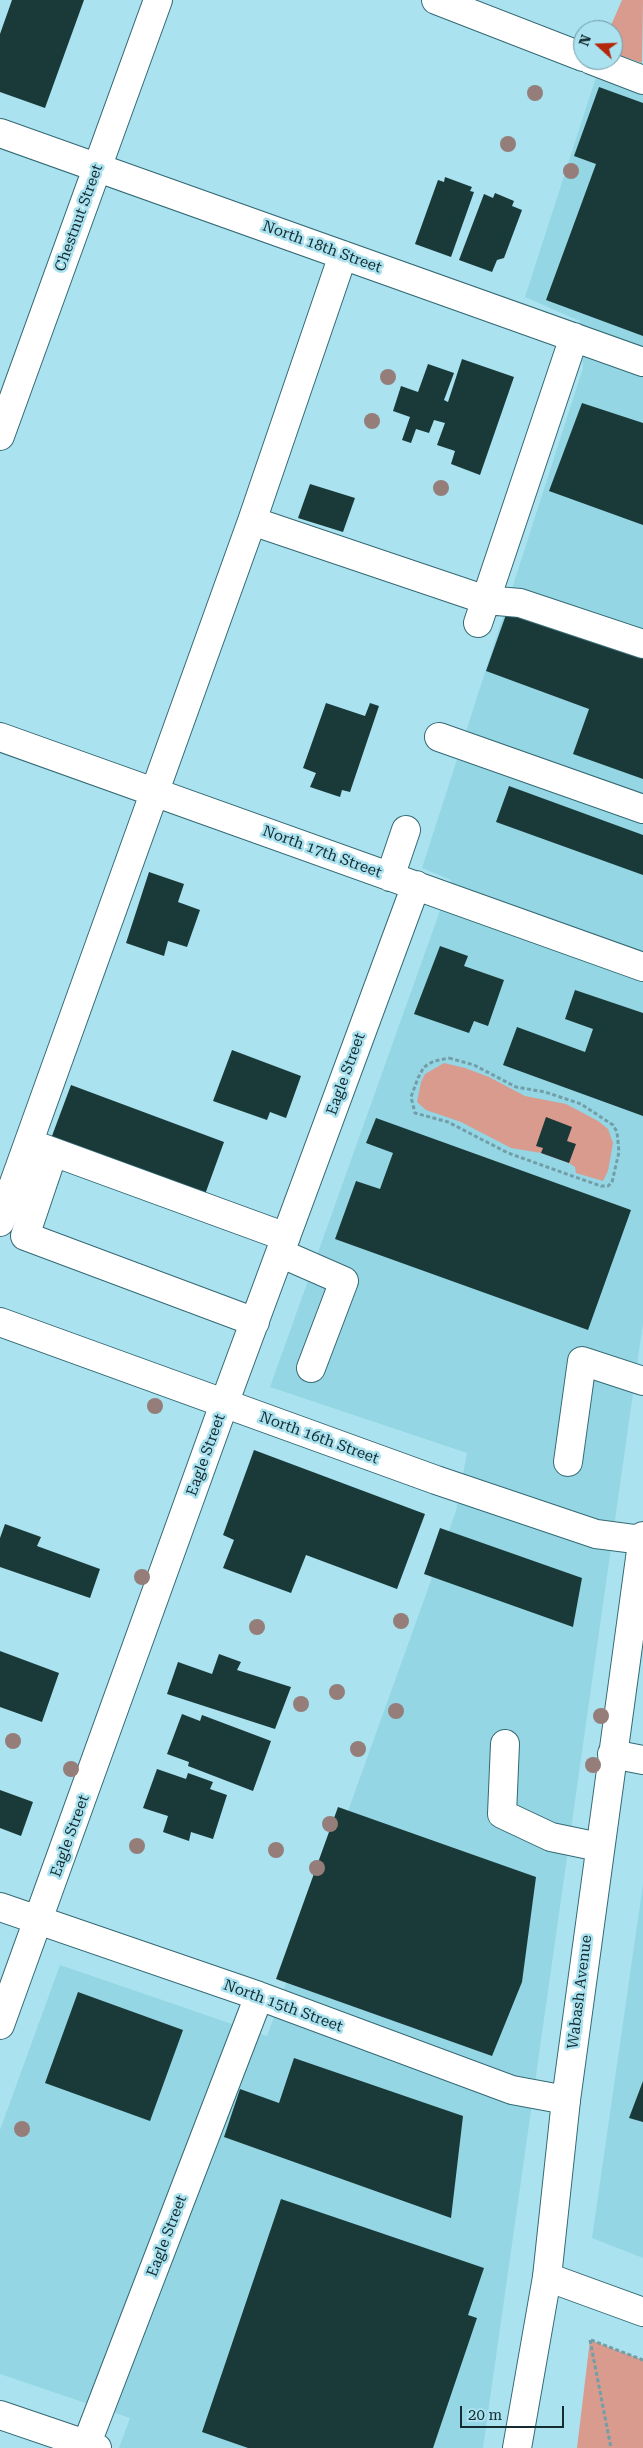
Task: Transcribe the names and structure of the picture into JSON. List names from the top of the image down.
{
  "streets": {
    "street": [
      "Chestnut Street",
      "North 18th Street",
      "North 17th Street",
      "Eagle Street",
      "North 16th Street",
      "Wabash Avenue",
      "North 15th Street"
    ]
  },
  "crossings": [
    ["Chestnut Street", "North 18th Street"],
    ["North 17th Street", "Eagle Street"],
    ["Eagle Street", "North 16th Street"],
    ["Eagle Street", "North 15th Street"],
    ["North 16th Street", "Wabash Avenue"],
    ["Wabash Avenue", "North 15th Street"]
  ],
  "scale_bar": "20 m",
  "north": "left"
}
